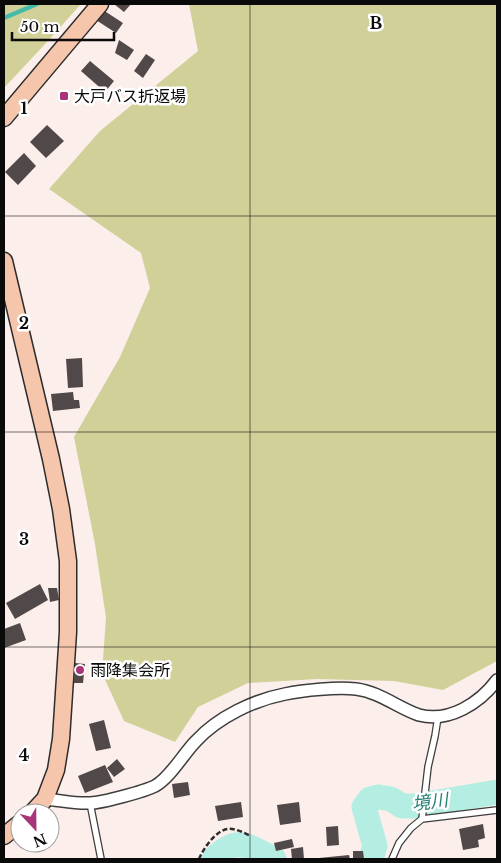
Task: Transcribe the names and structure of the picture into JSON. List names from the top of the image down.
{
  "water": ["境川"],
  "places": {
    "transit": ["大戸バス折返場"],
    "other": ["雨降集会所"]
  },
  "scale_bar": "50 m",
  "north": "bottom",
  "grid": {
    "columns": ["B"],
    "rows": [
      "1",
      "2",
      "3",
      "4"
    ]
  }
}
